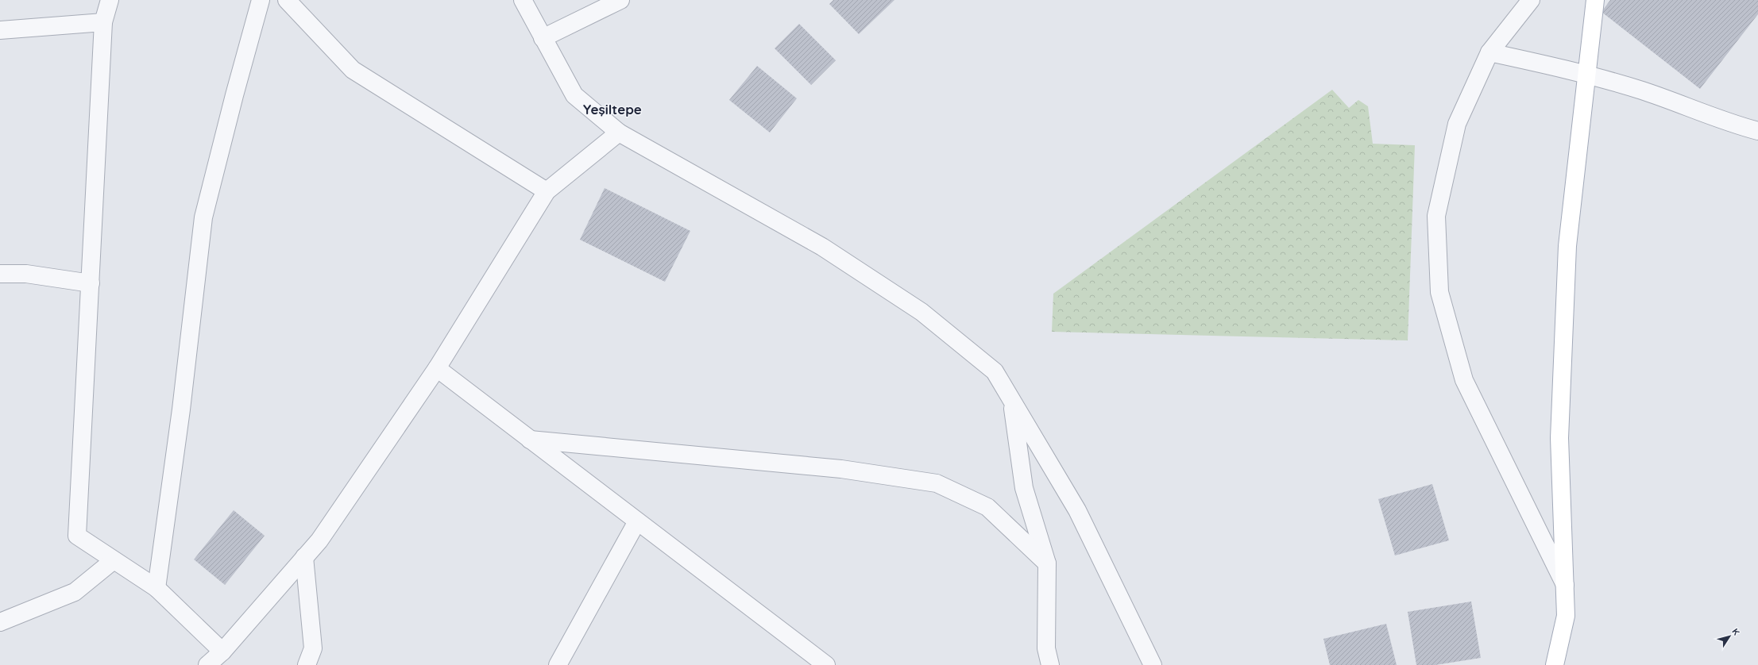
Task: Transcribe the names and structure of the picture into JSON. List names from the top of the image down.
{
  "districts": ["Yeşiltepe"],
  "north": "top right"
}
